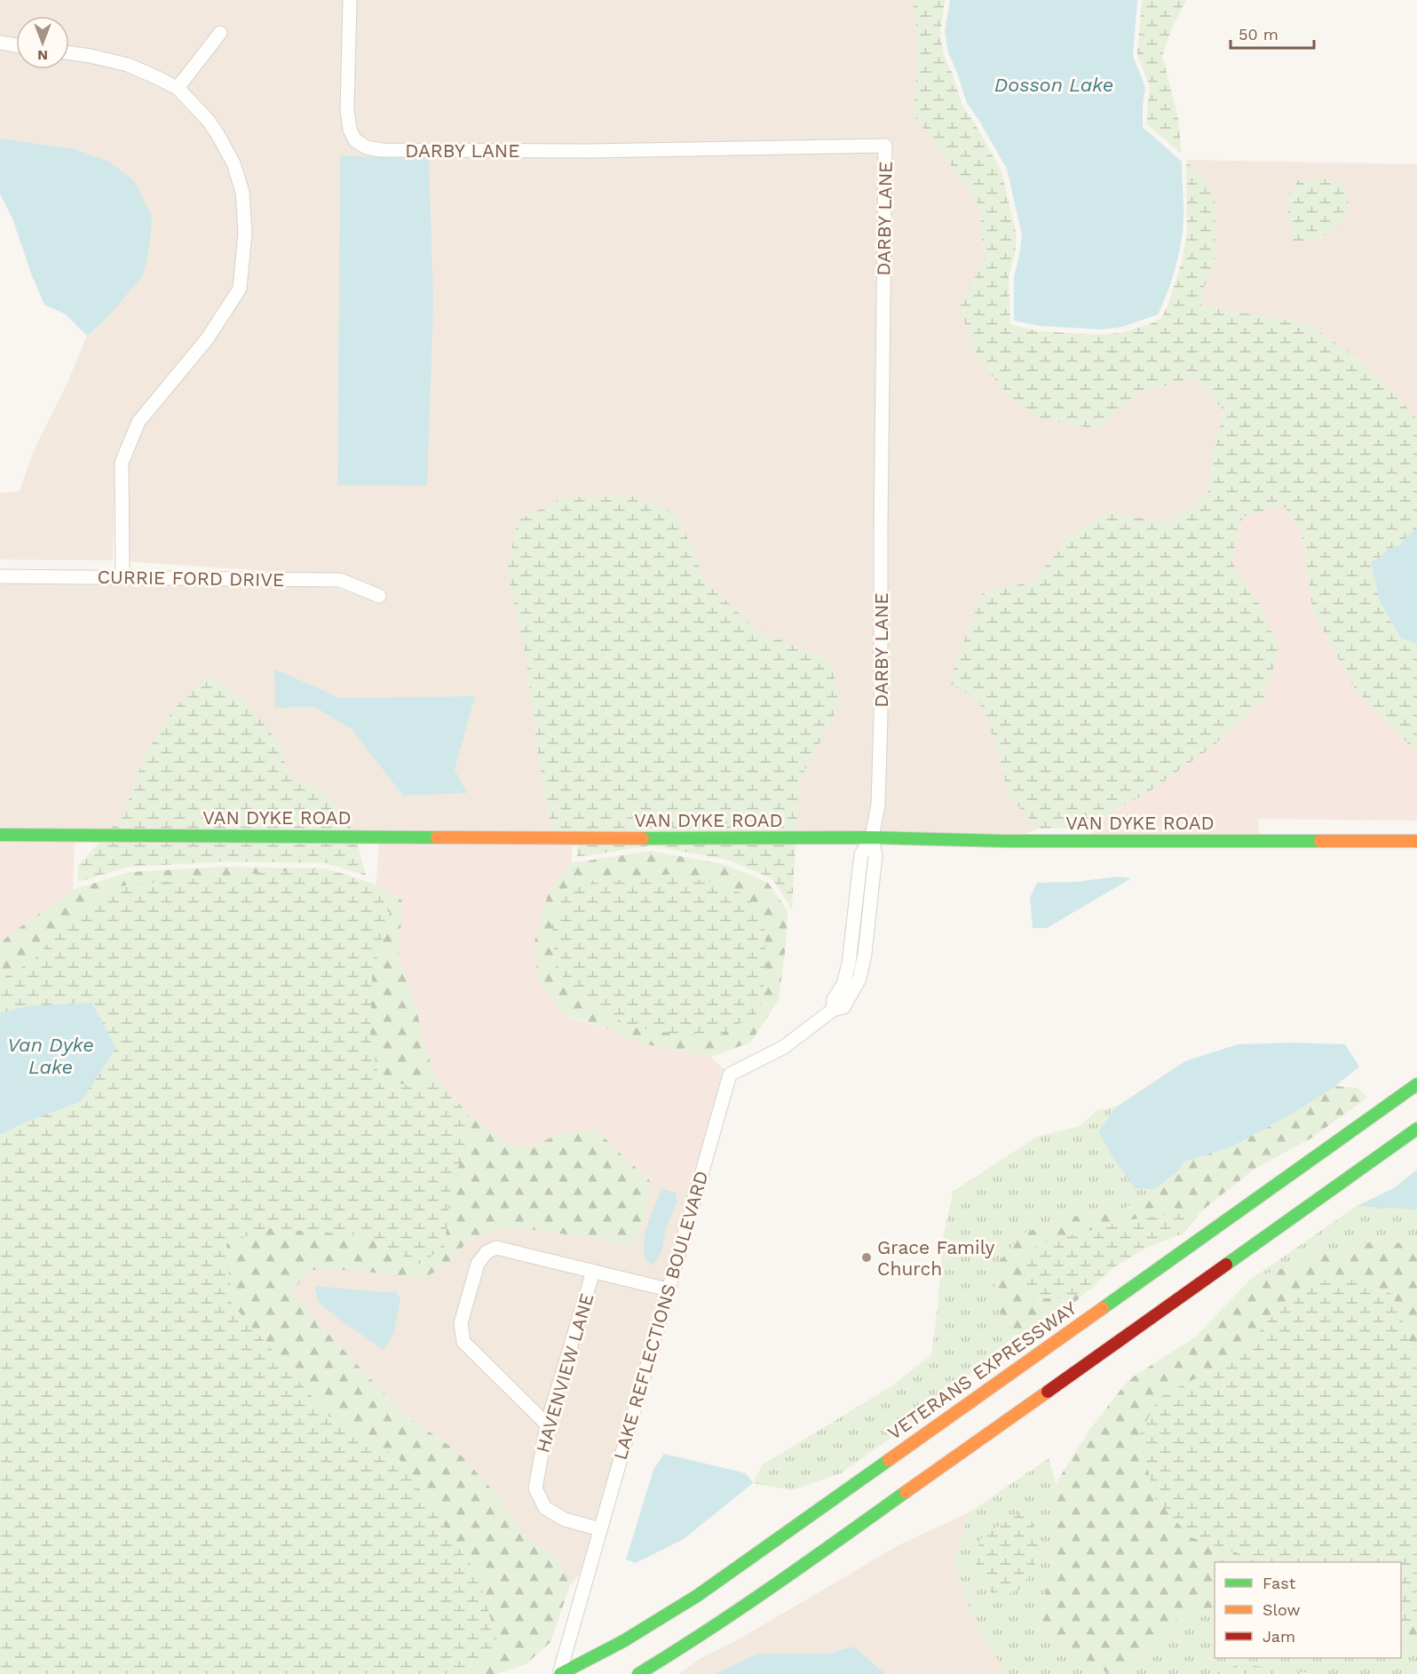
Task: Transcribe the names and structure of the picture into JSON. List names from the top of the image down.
{
  "streets": {
    "main road": ["VAN DYKE ROAD", "VETERANS EXPRESSWAY"],
    "street": [
      "DARBY LANE",
      "CURRIE FORD DRIVE",
      "LAKE REFLECTIONS BOULEVARD",
      "HAVENVIEW LANE"
    ]
  },
  "crossings": [
    ["DARBY LANE", "VAN DYKE ROAD"],
    ["DARBY LANE", "LAKE REFLECTIONS BOULEVARD"],
    ["VAN DYKE ROAD", "LAKE REFLECTIONS BOULEVARD"],
    ["LAKE REFLECTIONS BOULEVARD", "VETERANS EXPRESSWAY"],
    ["LAKE REFLECTIONS BOULEVARD", "HAVENVIEW LANE"]
  ],
  "water": ["Dosson Lake", "Van Dyke Lake"],
  "places": ["Grace Family Church"],
  "legend": ["Fast", "Slow", "Jam"],
  "scale_bar": "50 m",
  "north": "bottom"
}
